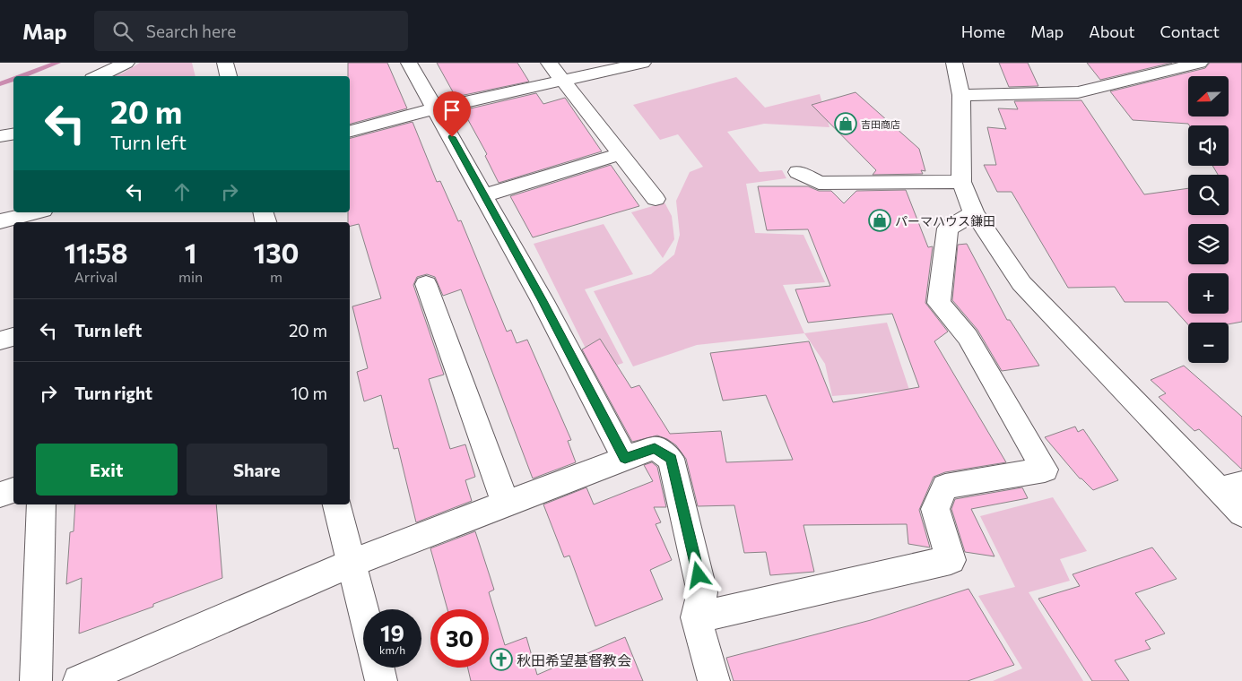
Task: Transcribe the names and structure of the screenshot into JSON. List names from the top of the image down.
{
  "places": {
    "shop": ["吉田商店", "パーマハウス鎌田"],
    "church": ["秋田希望基督教会"]
  },
  "north": "left",
  "page": {
    "header": "Map",
    "search": "Search here",
    "nav": [
      "Home",
      "Map",
      "About",
      "Contact"
    ],
    "map_buttons": ["+", "−"],
    "turn": ["20 m", "Turn left"],
    "eta": [
      "11:58",
      "Arrival",
      "1",
      "min",
      "130",
      "m"
    ],
    "list": [
      {
        "name": "Turn left",
        "value": "20 m"
      },
      {
        "name": "Turn right",
        "value": "10 m"
      }
    ],
    "buttons": ["Exit", "Share"],
    "speed": "19 km/h",
    "limit": "30"
  }
}
